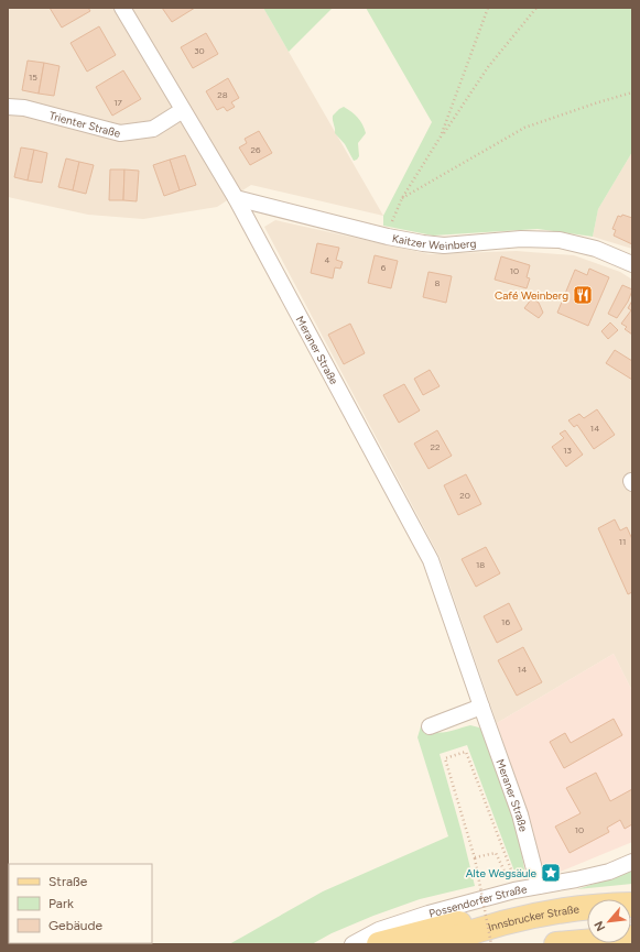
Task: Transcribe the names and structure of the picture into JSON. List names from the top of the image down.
{
  "streets": {
    "main road": ["Innsbrucker Straße"],
    "street": [
      "Trienter Straße",
      "Kaitzer Weinberg",
      "Meraner Straße",
      "Possendorfer Straße"
    ]
  },
  "crossings": [
    ["Trienter Straße", "Meraner Straße"],
    ["Kaitzer Weinberg", "Meraner Straße"],
    ["Meraner Straße", "Possendorfer Straße"]
  ],
  "places": {
    "restaurant": ["Café Weinberg"],
    "place": ["Alte Wegsäule"]
  },
  "house_numbers": [
    "30",
    "15",
    "28",
    "17",
    "26",
    "4",
    "6",
    "10",
    "8",
    "14",
    "22",
    "13",
    "20",
    "11",
    "18",
    "16",
    "14",
    "10"
  ],
  "legend": ["Straße", "Park", "Gebäude"],
  "north": "bottom left"
}
